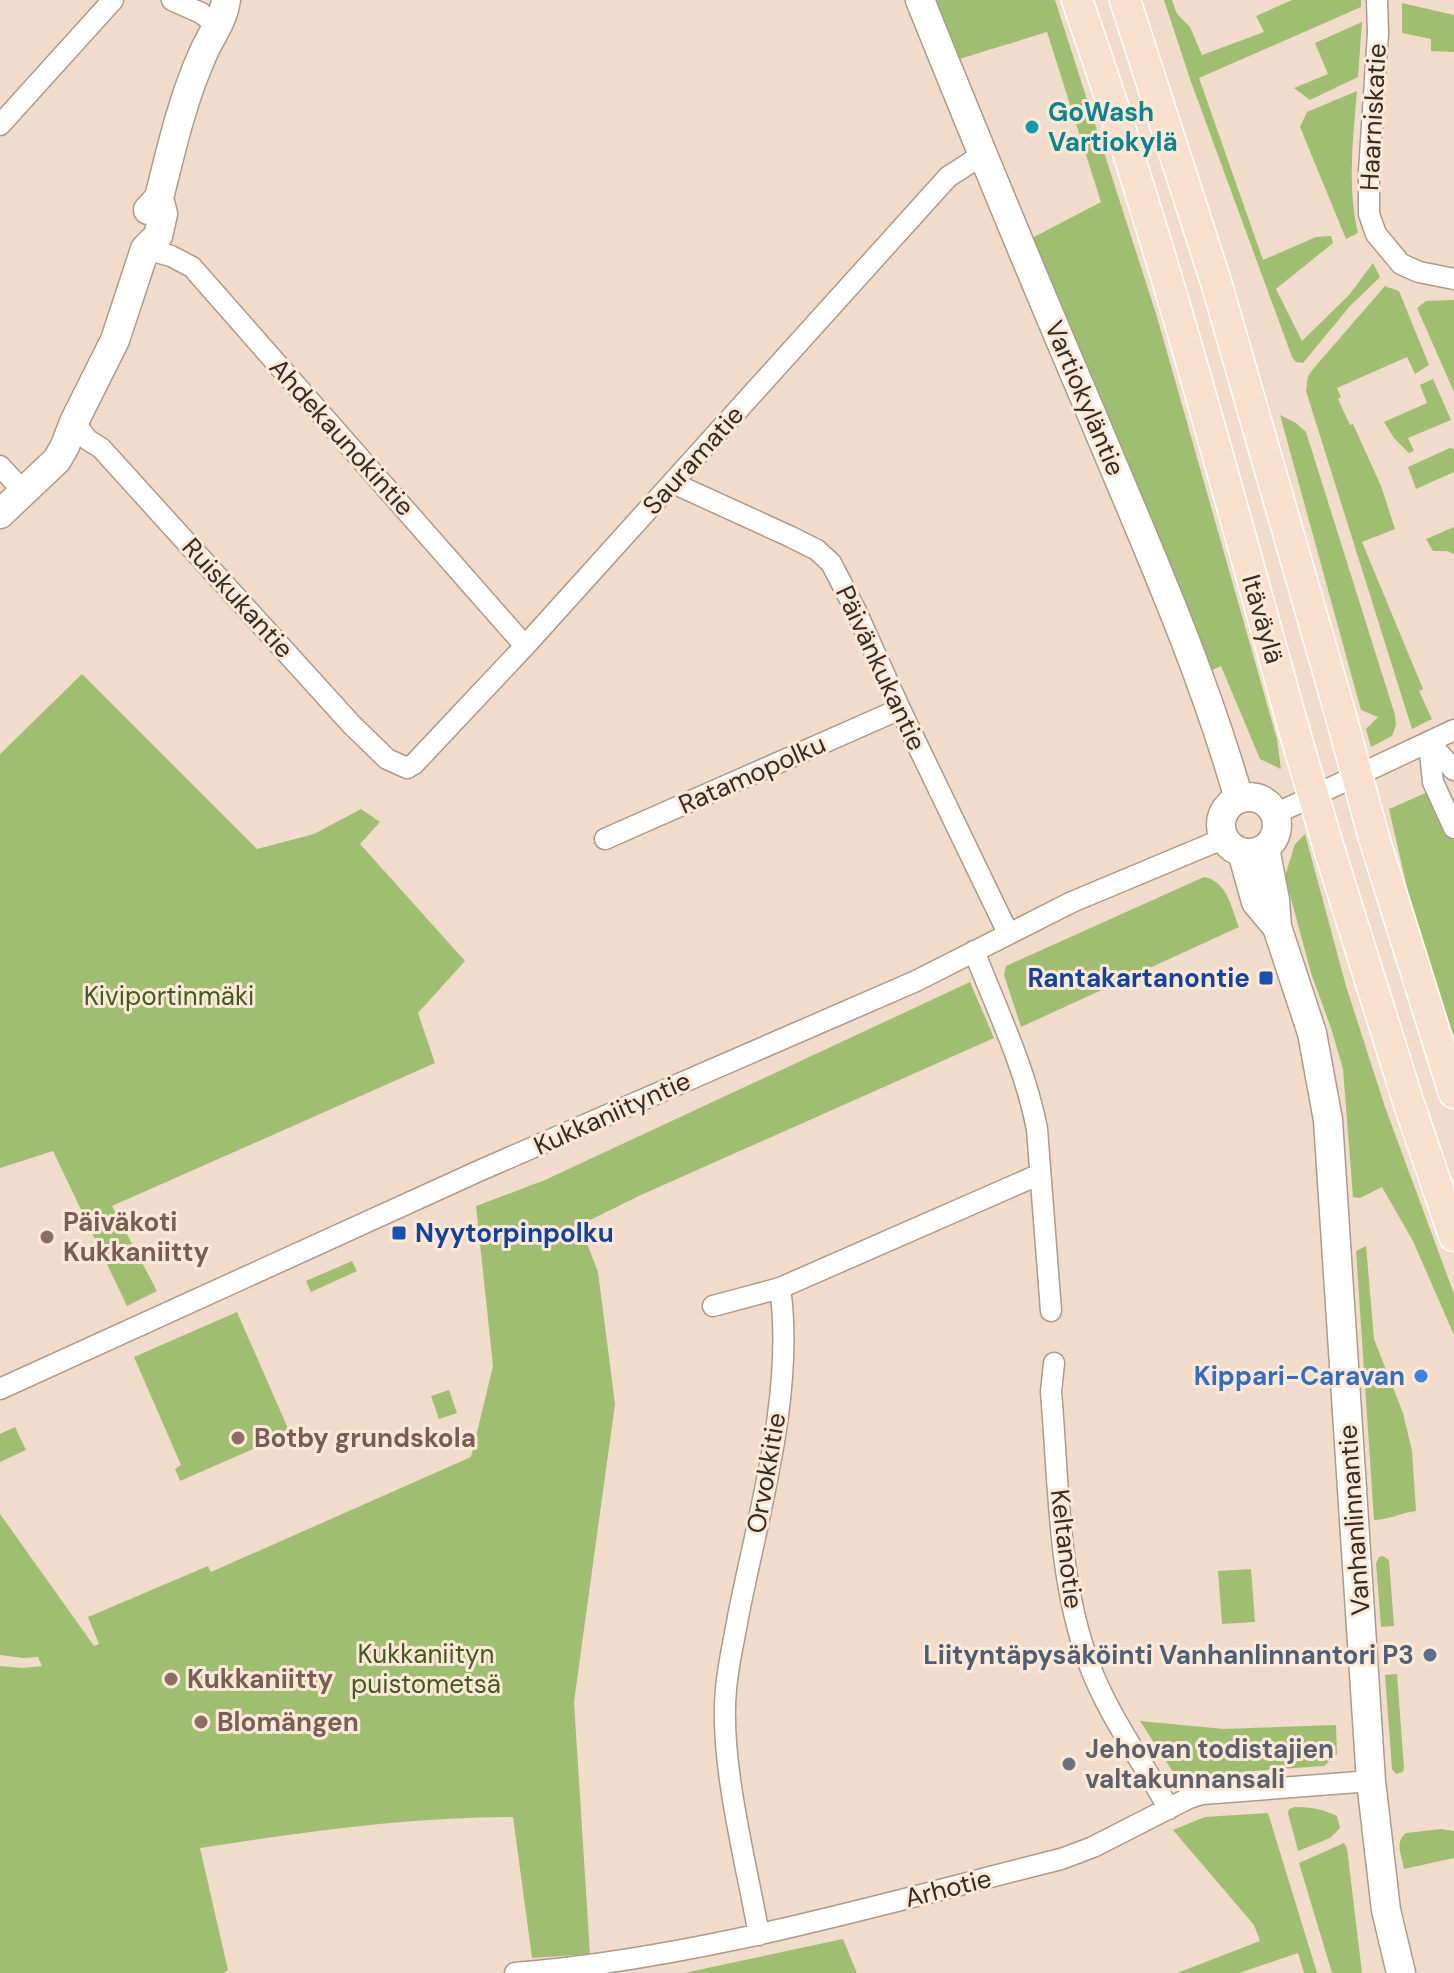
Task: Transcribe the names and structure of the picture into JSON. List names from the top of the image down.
{
  "streets": {
    "main road": ["Vartiokyläntie", "Itäväylä", "Vanhanlinnantie"],
    "street": [
      "Haarniskatie",
      "Ahdekaunokintie",
      "Sauramatie",
      "Ruiskukantie",
      "Päivänkukantie",
      "Ratamopolku",
      "Kukkaniityntie",
      "Orvokkitie",
      "Keltanotie",
      "Arhotie"
    ]
  },
  "crossings": [
    ["Vartiokyläntie", "Sauramatie"],
    ["Vartiokyläntie", "Kukkaniityntie"],
    ["Vartiokyläntie", "Vanhanlinnantie"],
    ["Ahdekaunokintie", "Sauramatie"],
    ["Sauramatie", "Ruiskukantie"],
    ["Sauramatie", "Päivänkukantie"],
    ["Päivänkukantie", "Ratamopolku"],
    ["Päivänkukantie", "Kukkaniityntie"],
    ["Kukkaniityntie", "Vanhanlinnantie"],
    ["Orvokkitie", "Arhotie"],
    ["Vanhanlinnantie", "Arhotie"],
    ["Keltanotie", "Arhotie"]
  ],
  "parks": ["Kiviportinmäki", "Kukkaniityn puistometsä"],
  "places": {
    "other": [
      "GoWash Vartiokylä",
      "Päiväkoti Kukkaniitty",
      "Kippari-Caravan",
      "Botby grundskola",
      "Liityntäpysäköinti Vanhanlinnantori P3",
      "Kukkaniitty",
      "Blomängen",
      "Jehovan todistajien valtakunnansali"
    ],
    "transit": ["Rantakartanontie", "Nyytorpinpolku"]
  }
}
